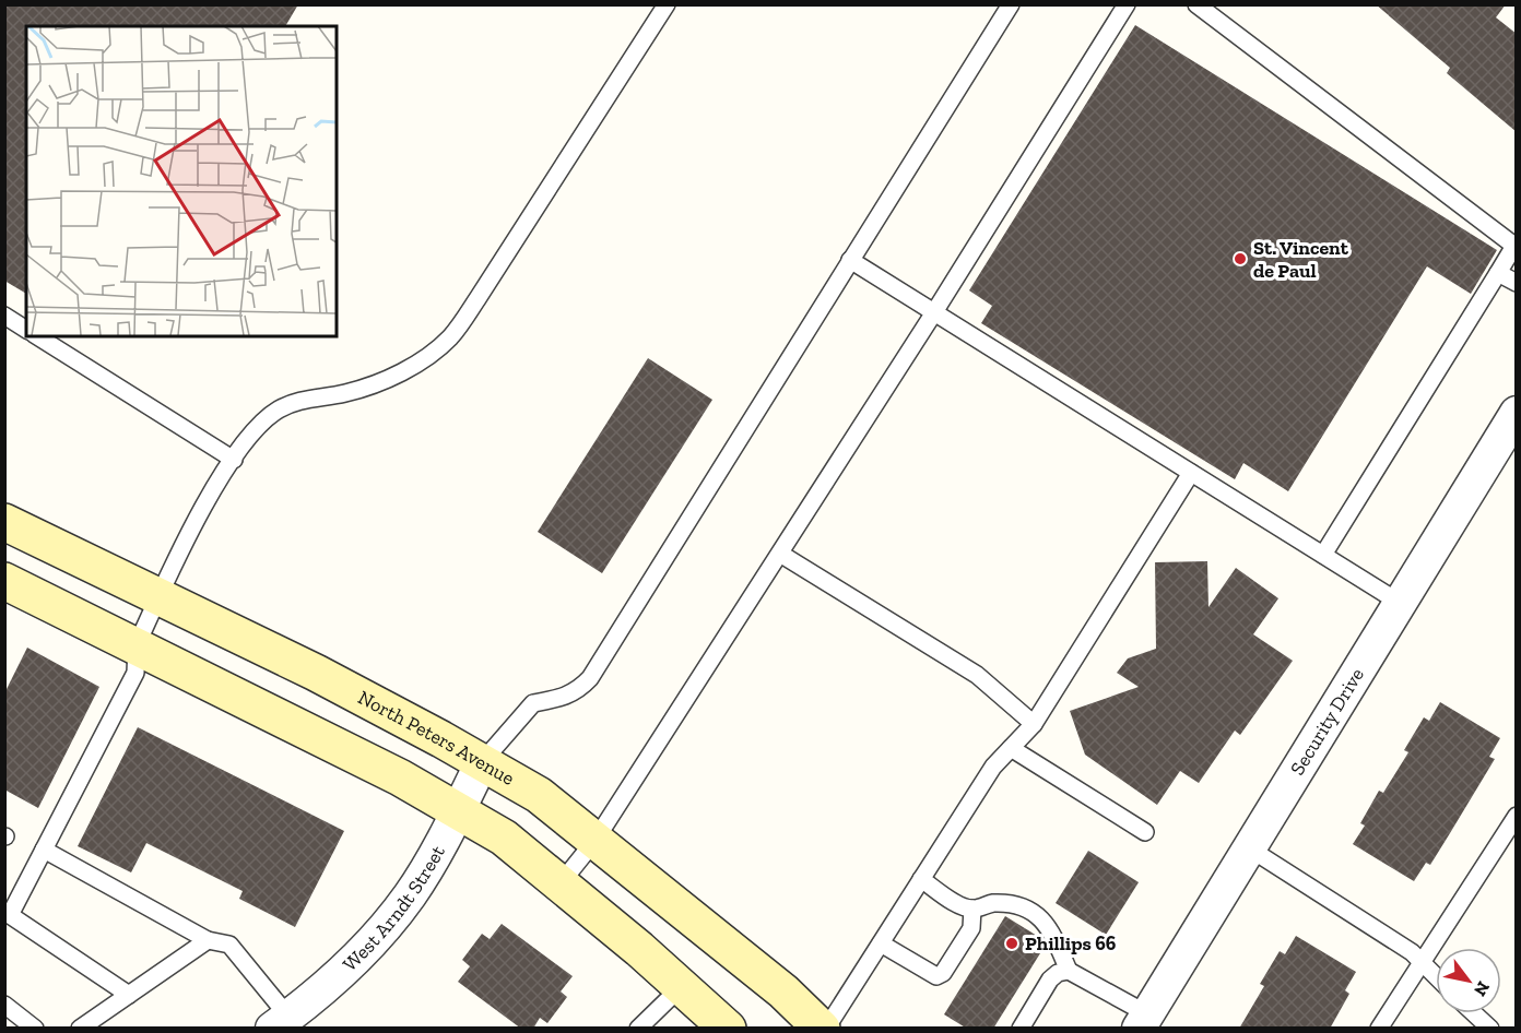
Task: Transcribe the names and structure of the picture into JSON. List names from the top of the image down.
{
  "streets": {
    "main road": ["North Peters Avenue"],
    "street": ["Security Drive", "West Arndt Street"]
  },
  "crossings": [
    ["North Peters Avenue", "West Arndt Street"]
  ],
  "places": ["St. Vincent de Paul", "Phillips 66"],
  "north": "bottom right"
}
